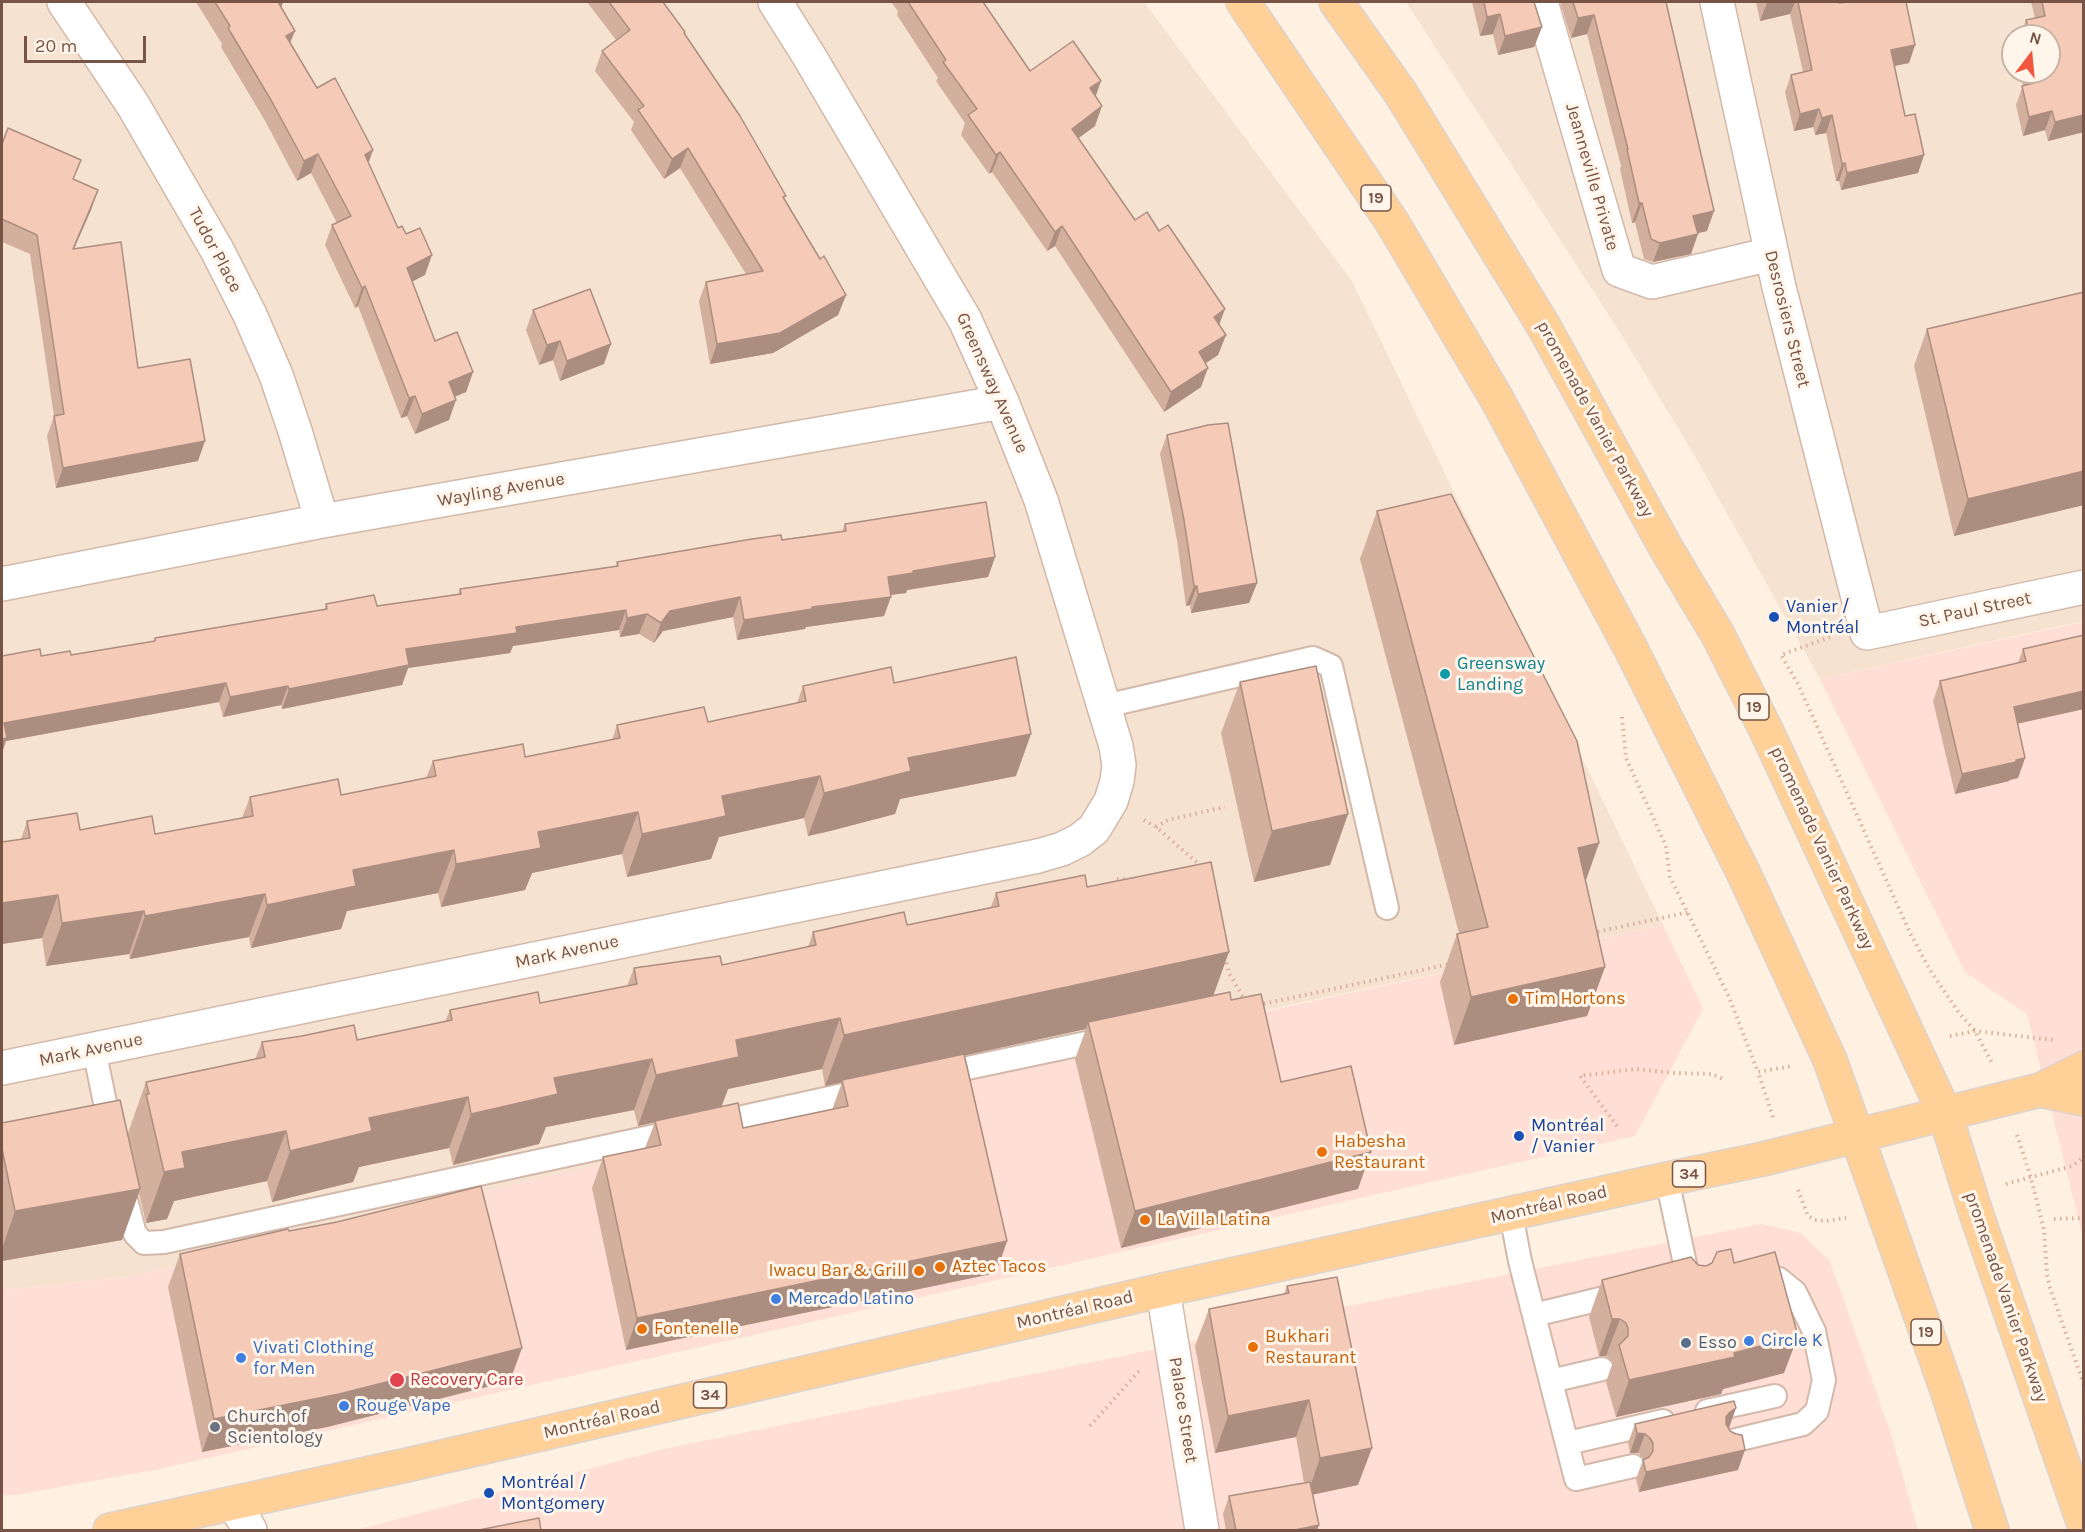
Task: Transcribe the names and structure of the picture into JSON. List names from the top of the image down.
{
  "streets": {
    "main road": [
      "19",
      "promenade Vanier Parkway",
      "34",
      "Montréal Road"
    ],
    "street": [
      "Jeanneville Private",
      "Tudor Place",
      "Desrosiers Street",
      "Greensway Avenue",
      "Wayling Avenue",
      "St. Paul Street",
      "Mark Avenue",
      "Palace Street"
    ]
  },
  "crossings": [
    ["Jeanneville Private", "Desrosiers Street"],
    ["19", "Montréal Road"],
    ["Tudor Place", "Wayling Avenue"],
    ["Desrosiers Street", "St. Paul Street"],
    ["Greensway Avenue", "Wayling Avenue"],
    ["Greensway Avenue", "Mark Avenue"],
    ["promenade Vanier Parkway", "Montréal Road"],
    ["Montréal Road", "Palace Street"]
  ],
  "places": [
    "Vanier / Montréal",
    "Greensway Landing",
    "Tim Hortons",
    "Montréal / Vanier",
    "Habesha Restaurant",
    "La Villa Latina",
    "Aztec Tacos",
    "Iwacu Bar & Grill",
    "Mercado Latino",
    "Fontenelle",
    "Circle K",
    "Esso",
    "Bukhari Restaurant",
    "Vivati Clothing for Men",
    "Recovery Care",
    "Rouge Vape",
    "Church of Scientology",
    "Montréal / Montgomery"
  ],
  "scale_bar": "20 m",
  "north": "top"
}
